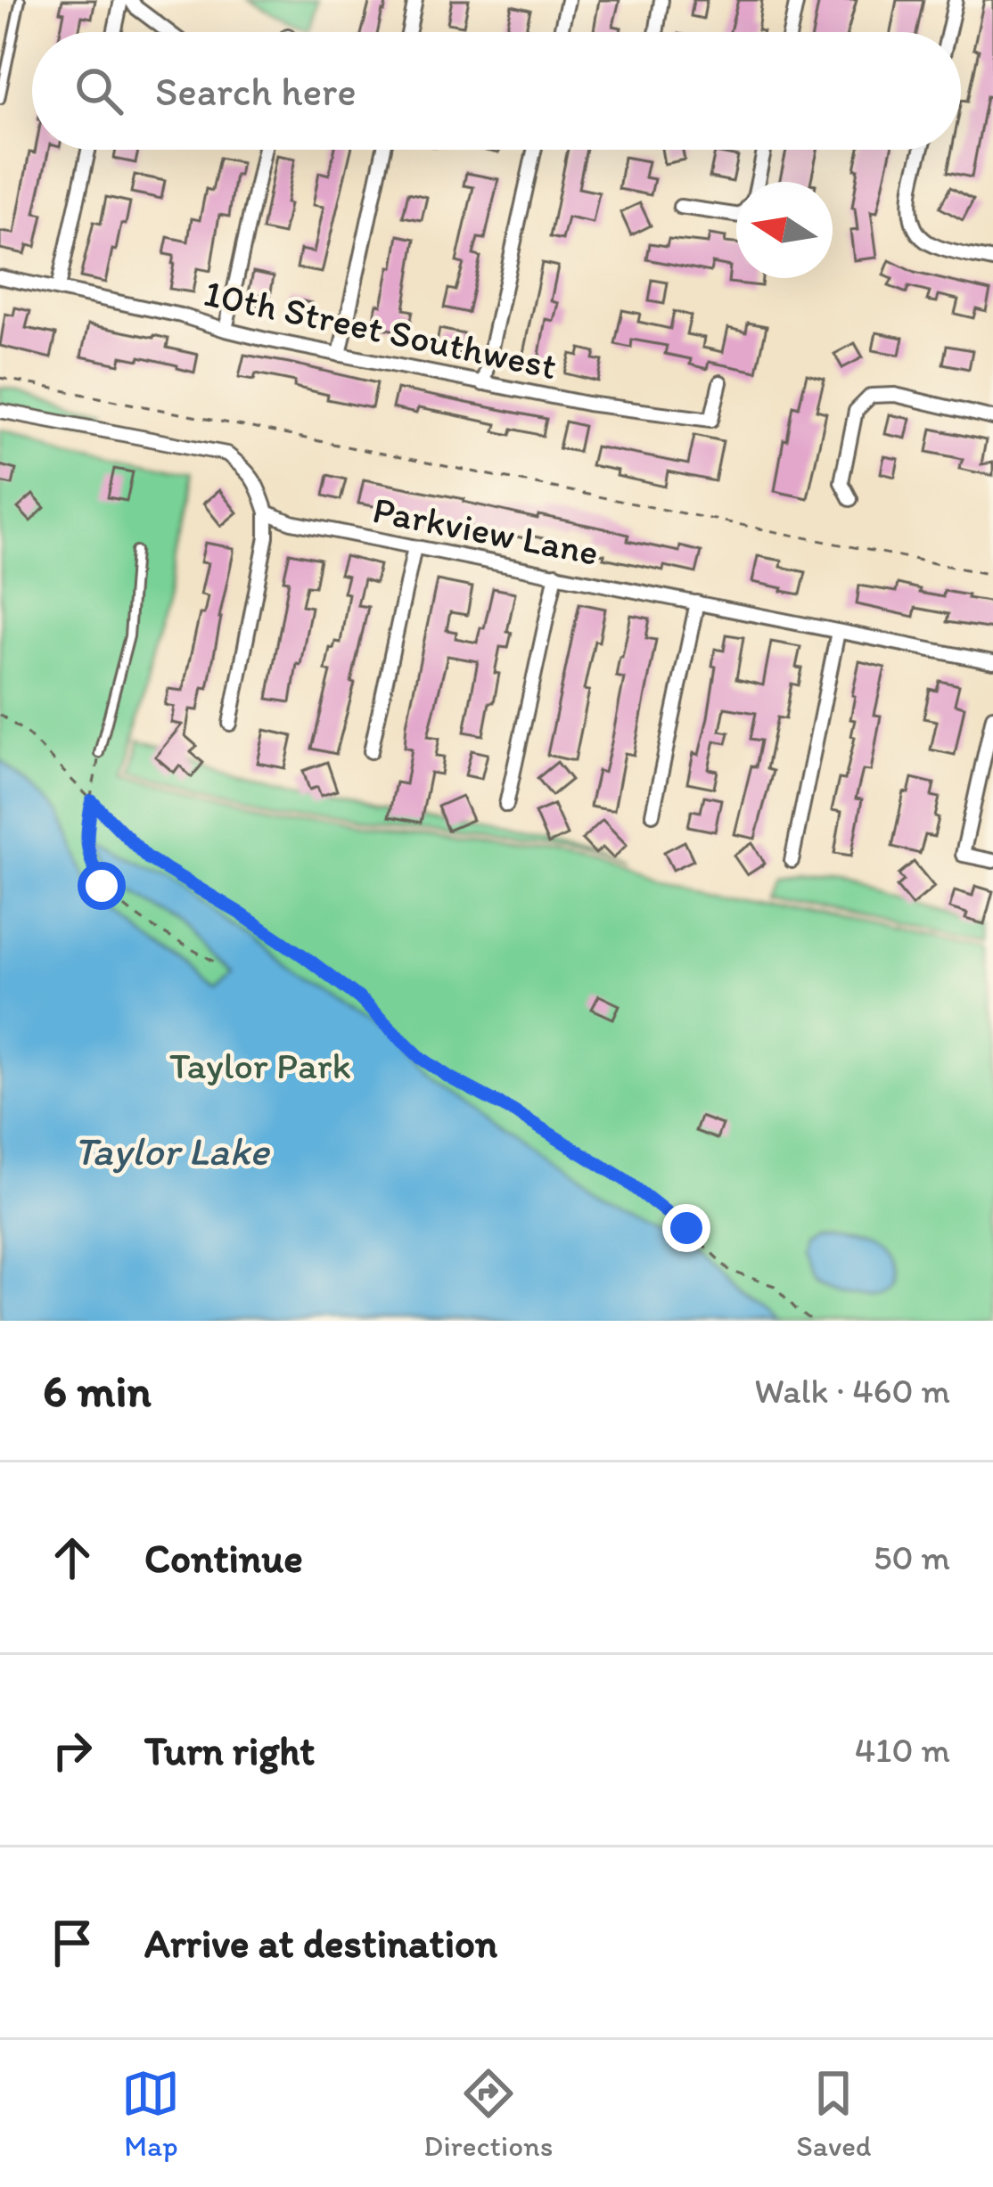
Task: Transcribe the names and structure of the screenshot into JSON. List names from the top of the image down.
{
  "streets": {
    "street": ["10th Street Southwest", "Parkview Lane"]
  },
  "water": ["Taylor Lake"],
  "parks": ["Taylor Park"],
  "north": "left",
  "page": {
    "search": "Search here",
    "heading": ["6 min", "Walk · 460 m"],
    "list": [
      ["Continue", "50 m"],
      ["Turn right", "410 m"],
      "Arrive at destination"
    ],
    "nav": ["Map", "Directions", "Saved"]
  }
}
